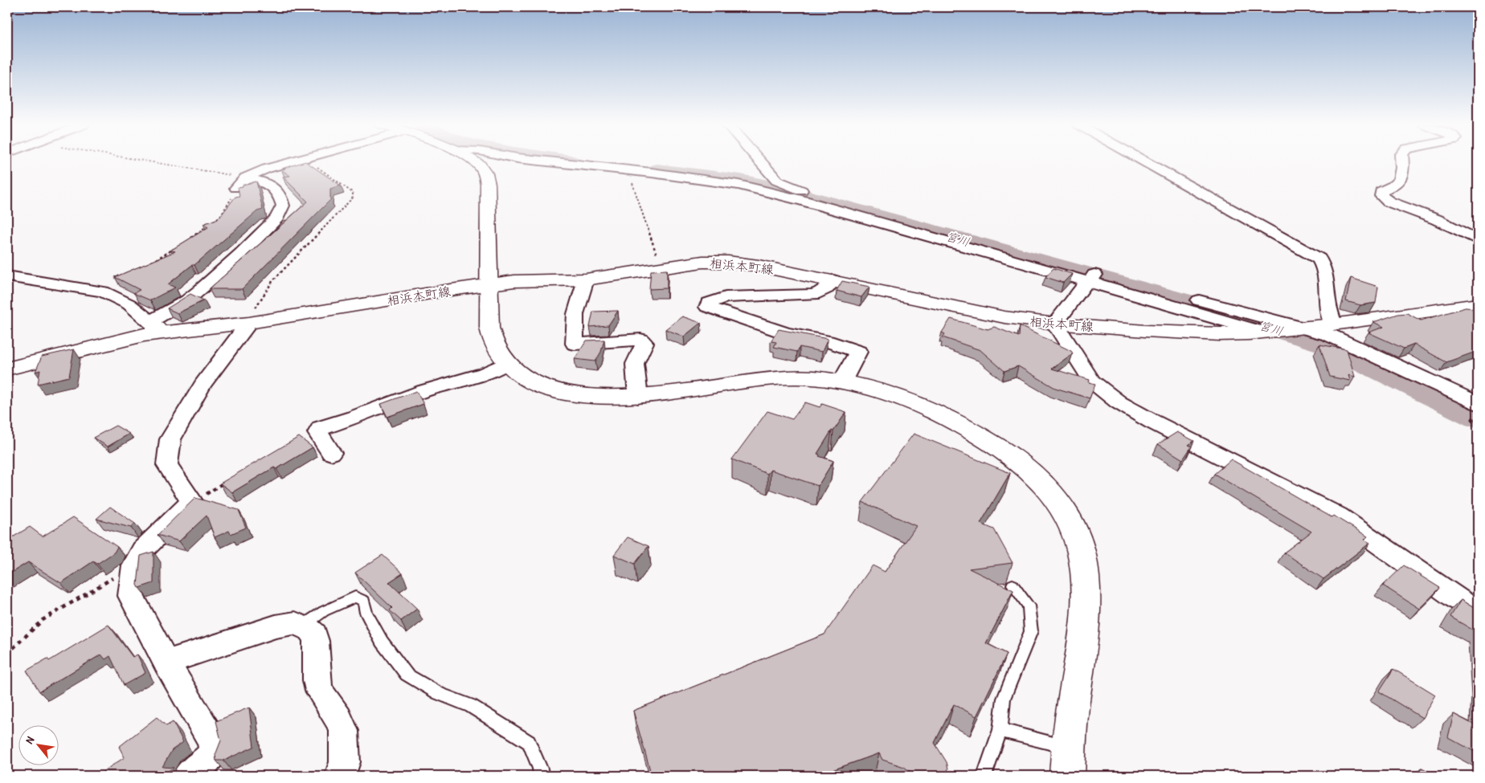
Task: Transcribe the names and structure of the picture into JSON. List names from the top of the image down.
{
  "streets": {
    "main road": ["相浜本町線"]
  },
  "water": ["宮川"],
  "north": "top left"
}
